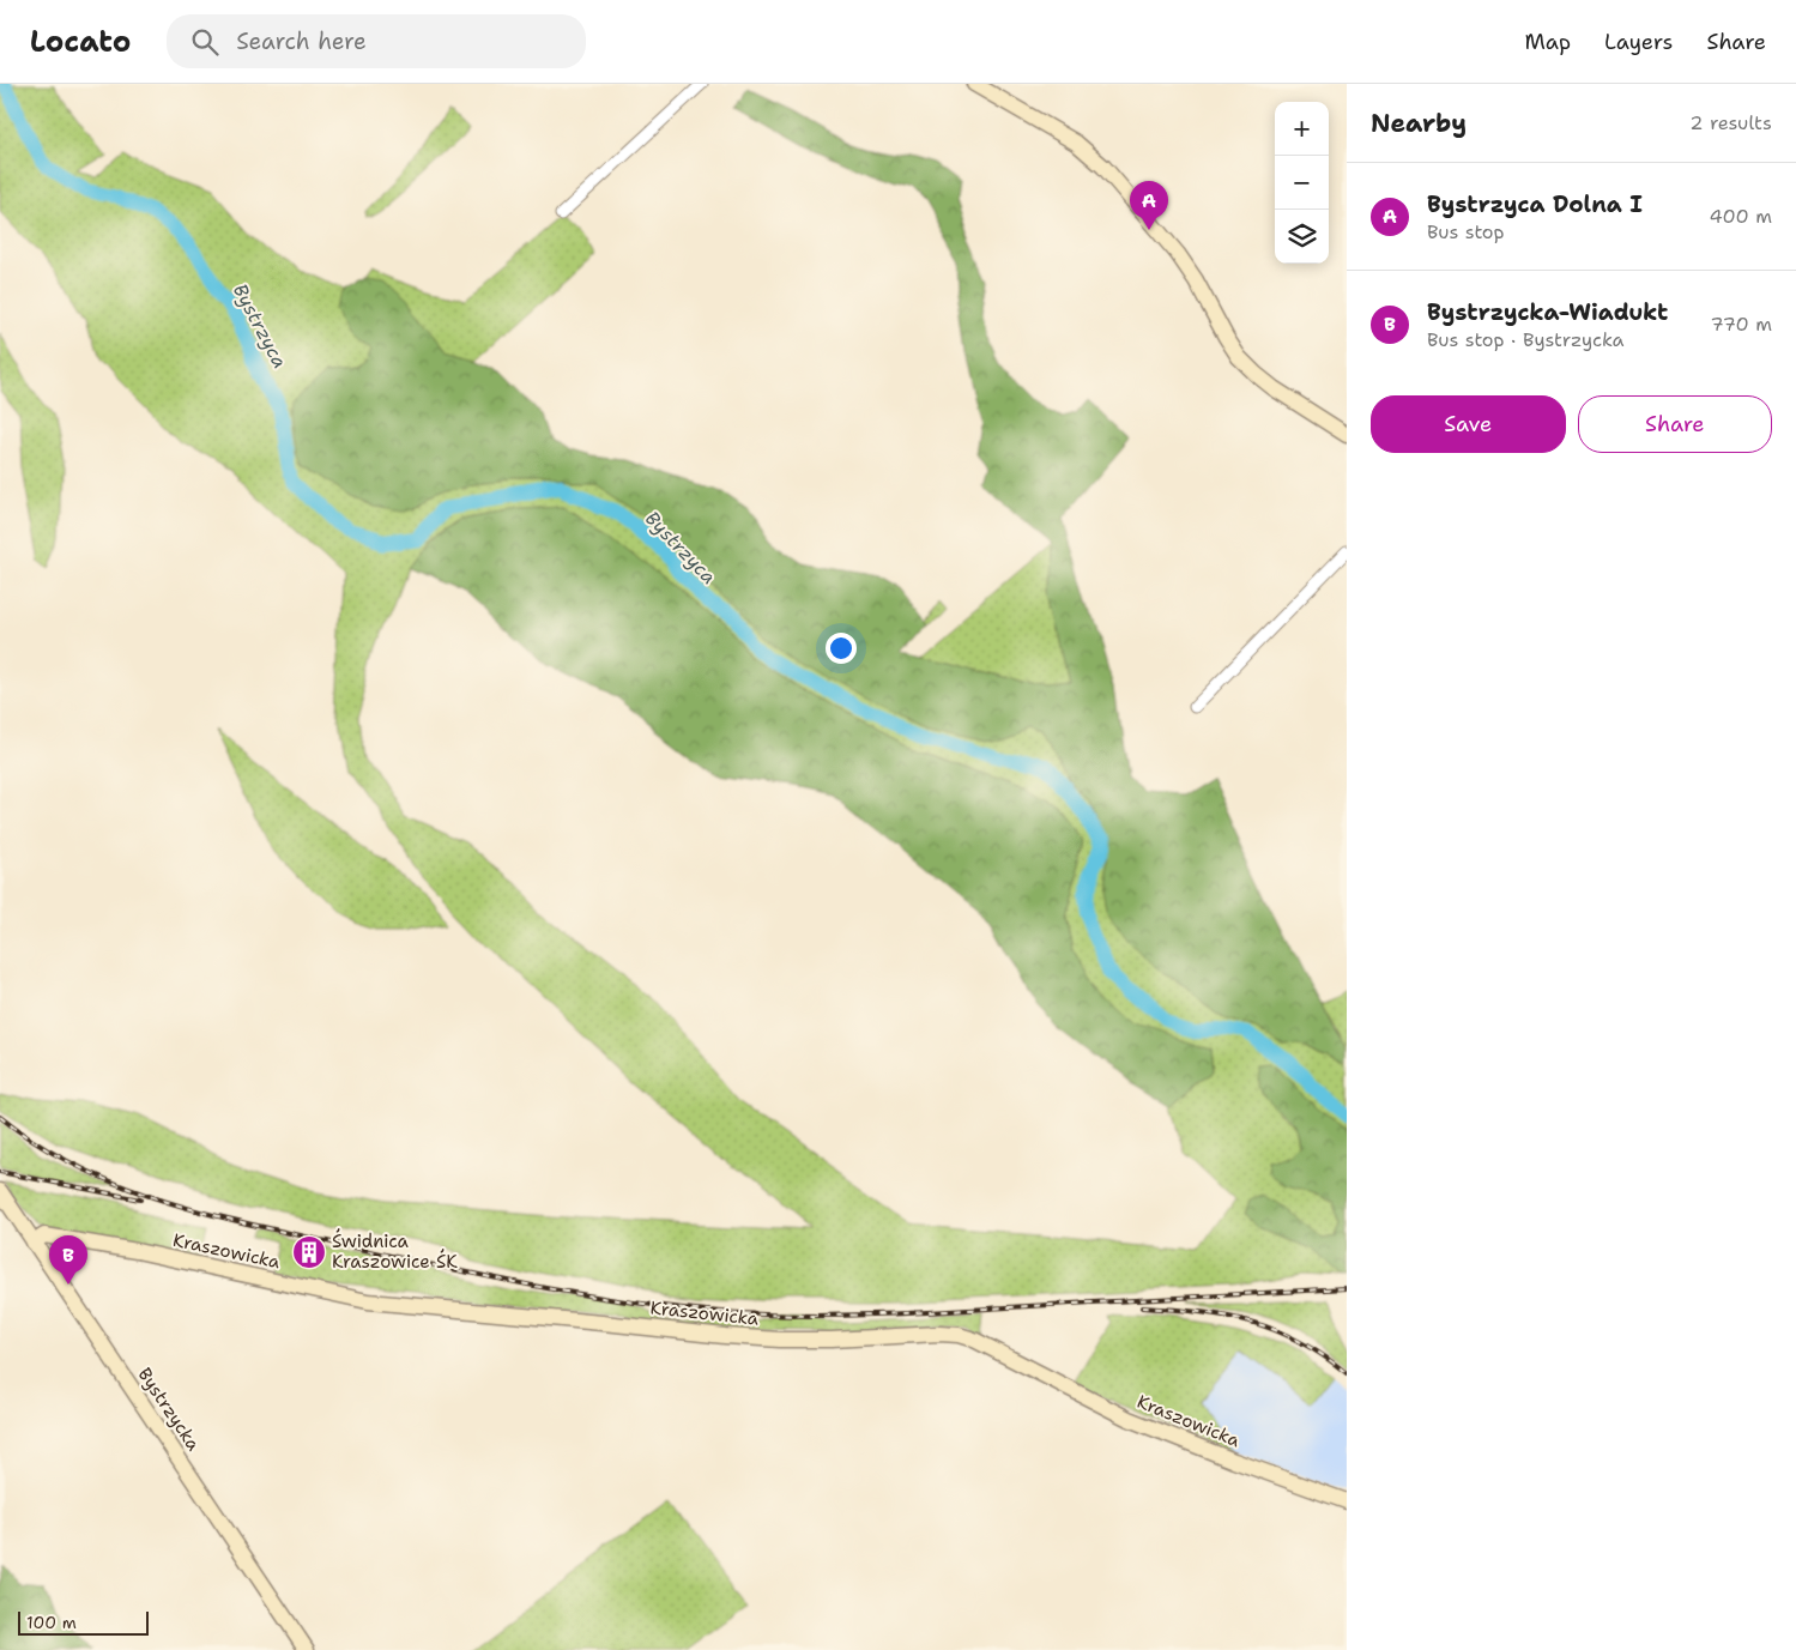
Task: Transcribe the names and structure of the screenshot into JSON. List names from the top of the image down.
{
  "streets": {
    "street": ["Kraszowicka", "Bystrzycka"]
  },
  "crossings": [
    ["Kraszowicka", "Bystrzycka"]
  ],
  "water": ["Bystrzyca"],
  "places": {
    "building": ["Świdnica Kraszowice ŚK"]
  },
  "scale_bar": "100 m",
  "page": {
    "header": "Locato",
    "search": "Search here",
    "nav": ["Map", "Layers", "Share"],
    "heading": ["Nearby", "2 results"],
    "map_buttons": ["+", "−"],
    "list": [
      {
        "mark": "A",
        "name": "Bystrzyca Dolna I",
        "note": "Bus stop",
        "value": "400 m"
      },
      {
        "mark": "B",
        "name": "Bystrzycka-Wiadukt",
        "note": "Bus stop · Bystrzycka",
        "value": "770 m"
      }
    ],
    "pins": ["A", "B"],
    "buttons": ["Save", "Share"],
    "scale": "100 m"
  }
}
